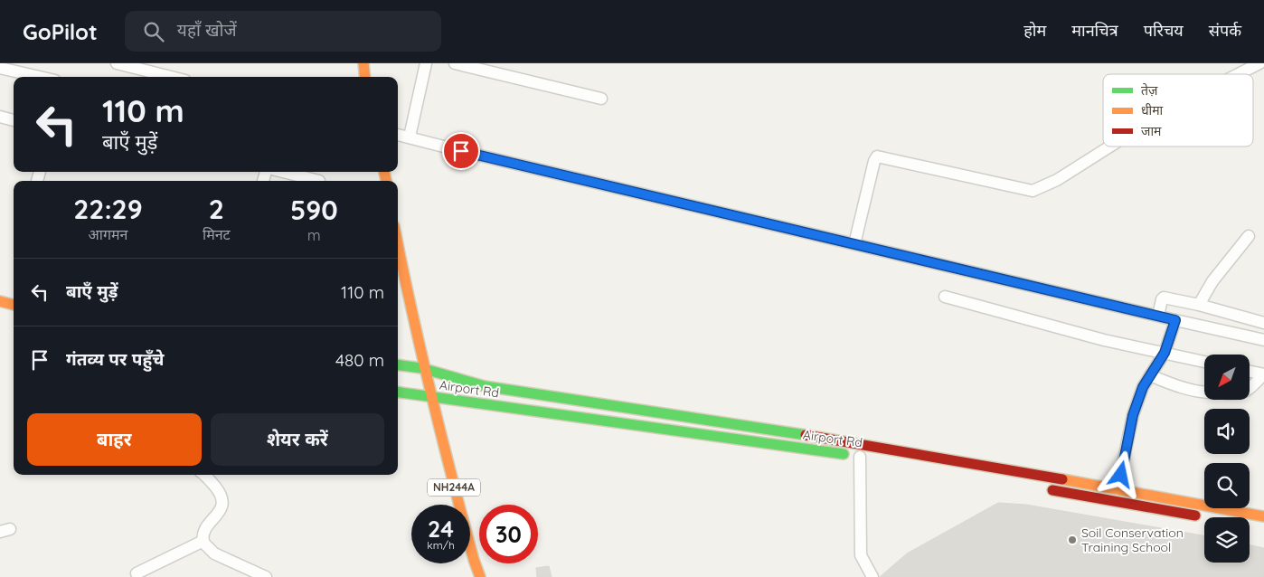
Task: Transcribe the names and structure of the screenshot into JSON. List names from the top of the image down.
{
  "streets": {
    "main road": ["Airport Rd", "NH244A"]
  },
  "crossings": [
    ["Airport Rd", "NH244A"]
  ],
  "places": ["Soil Conservation Training School"],
  "legend": ["तेज़", "धीमा", "जाम"],
  "north": "bottom left",
  "page": {
    "header": "GoPilot",
    "search": "यहाँ खोजें",
    "nav": [
      "होम",
      "मानचित्र",
      "परिचय",
      "संपर्क"
    ],
    "turn": ["110 m", "बाएँ मुड़ें"],
    "eta": [
      "22:29",
      "आगमन",
      "2",
      "मिनट",
      "590",
      "m"
    ],
    "list": [
      {
        "name": "बाएँ मुड़ें",
        "value": "110 m"
      },
      {
        "name": "गंतव्य पर पहुँचे",
        "value": "480 m"
      }
    ],
    "buttons": ["बाहर", "शेयर करें"],
    "speed": "24 km/h",
    "limit": "30"
  }
}
